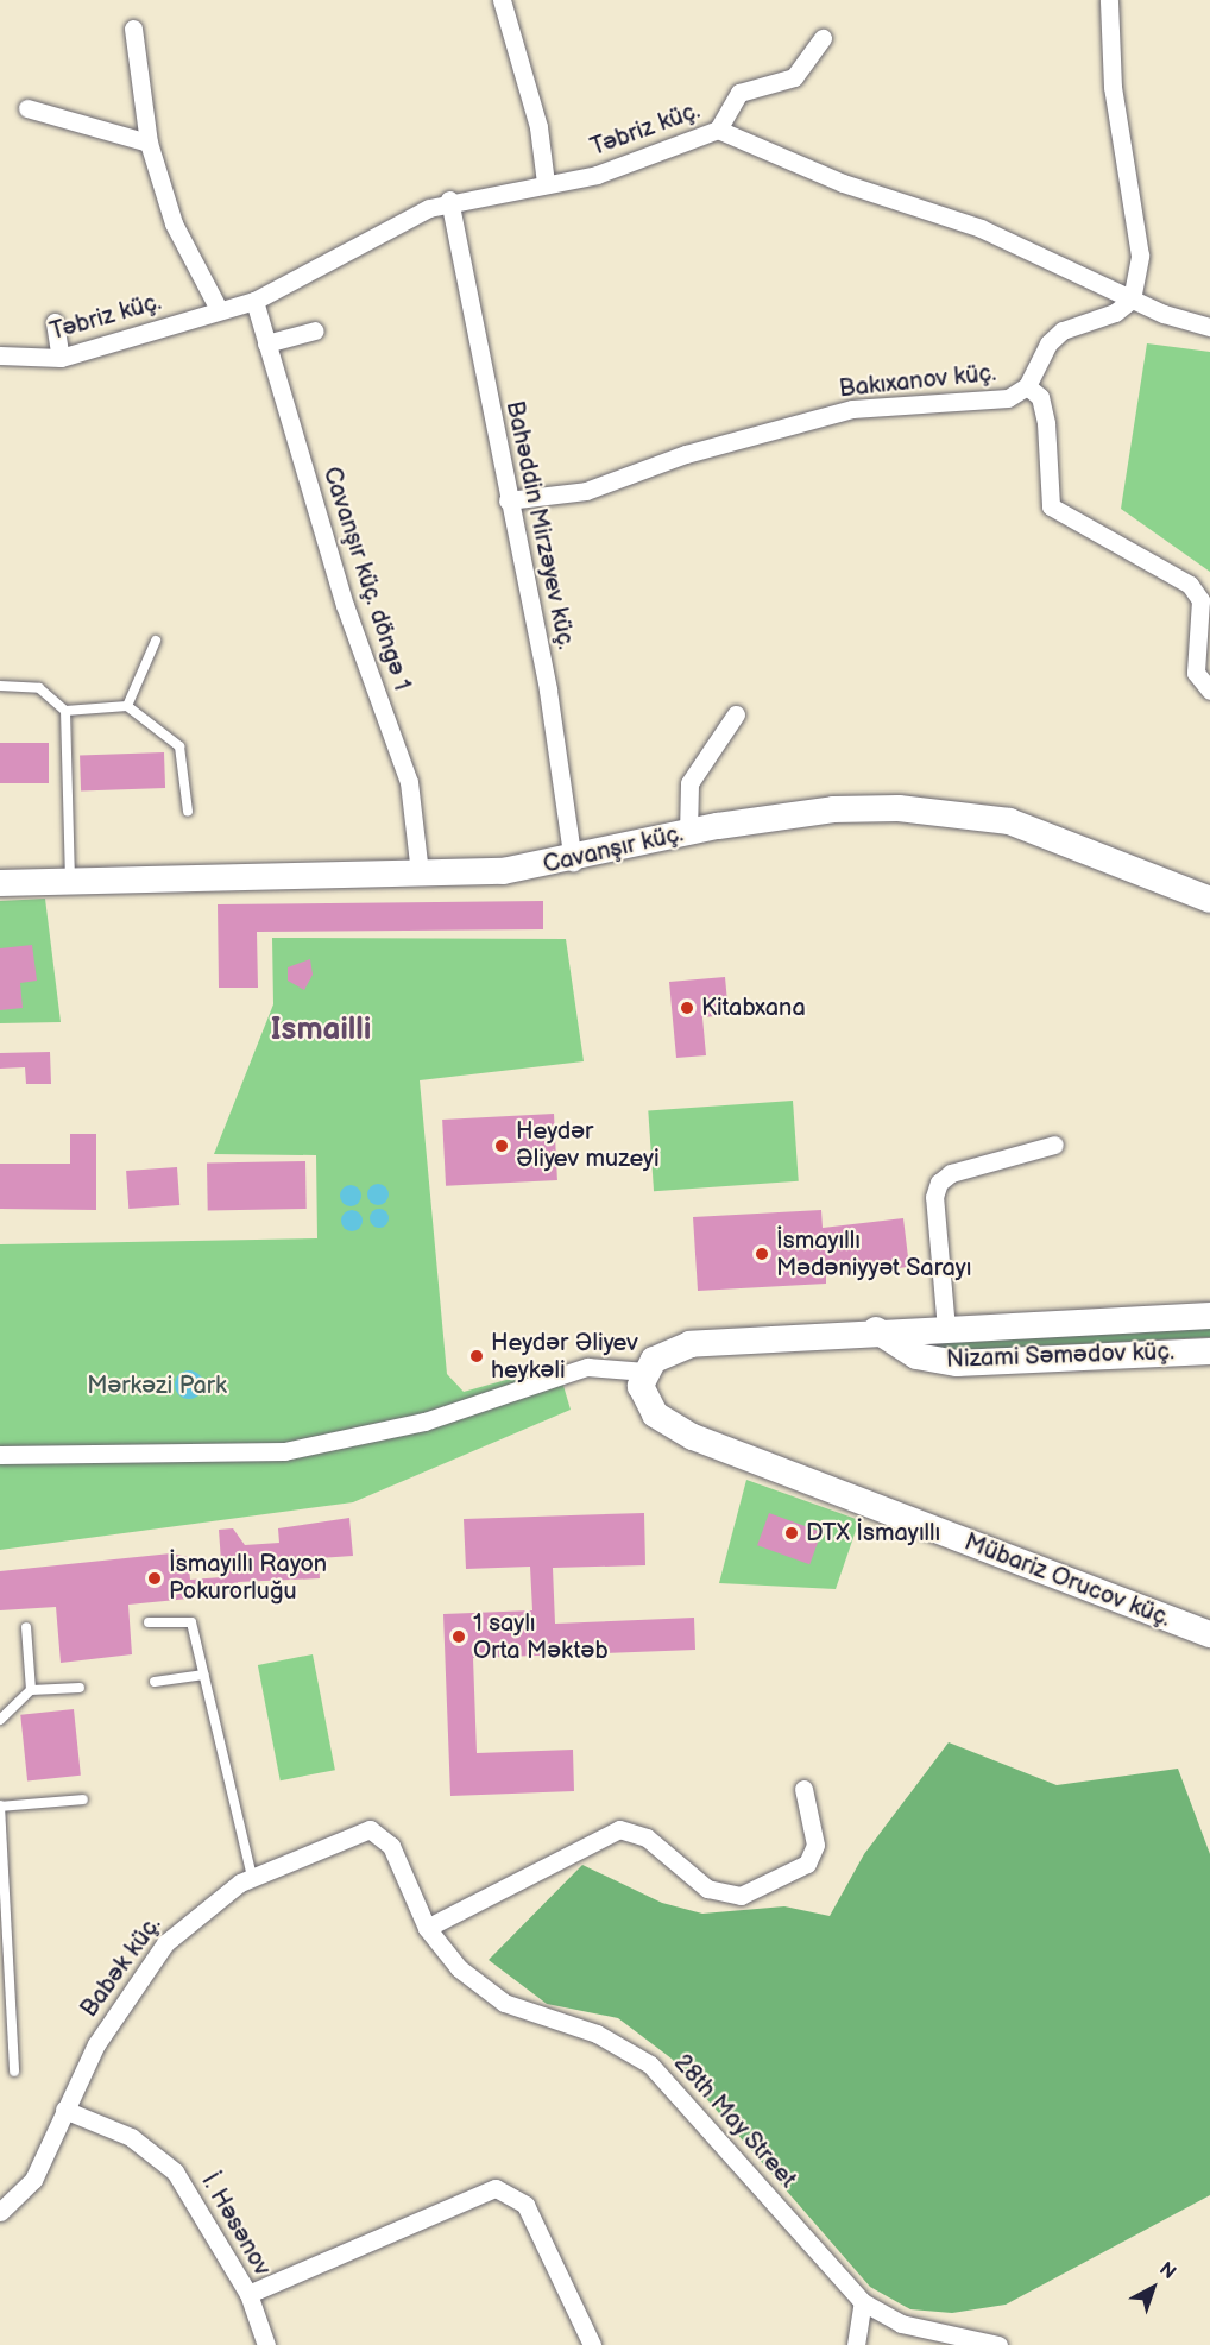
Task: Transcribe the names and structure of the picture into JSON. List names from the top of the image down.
{
  "streets": {
    "street": [
      "Təbriz küç.",
      "Bakıxanov küç.",
      "Bahəddin Mirzəyev küç.",
      "Cavanşır küç. döngə 1",
      "Cavanşır küç.",
      "Nizami Səmədov küç.",
      "Mübariz Orucov küç.",
      "Babək küç.",
      "28th May Street",
      "İ. Həsənov"
    ]
  },
  "crossings": [
    ["Təbriz küç.", "Bakıxanov küç."],
    ["Təbriz küç.", "Bahəddin Mirzəyev küç."],
    ["Təbriz küç.", "Cavanşır küç. döngə 1"],
    ["Bakıxanov küç.", "Bahəddin Mirzəyev küç."],
    ["Bahəddin Mirzəyev küç.", "Cavanşır küç."],
    ["Cavanşır küç. döngə 1", "Cavanşır küç."],
    ["Babək küç.", "28th May Street"],
    ["Babək küç.", "İ. Həsənov"]
  ],
  "districts": ["Ismailli"],
  "parks": ["Mərkəzi Park"],
  "places": [
    "Kitabxana",
    "Heydər Əliyev muzeyi",
    "İsmayıllı Mədəniyyət Sarayı",
    "Heydər Əliyev heykəli",
    "DTX İsmayıllı",
    "İsmayıllı Rayon Pokurorluğu",
    "1 saylı Orta Məktəb"
  ],
  "north": "top right"
}
